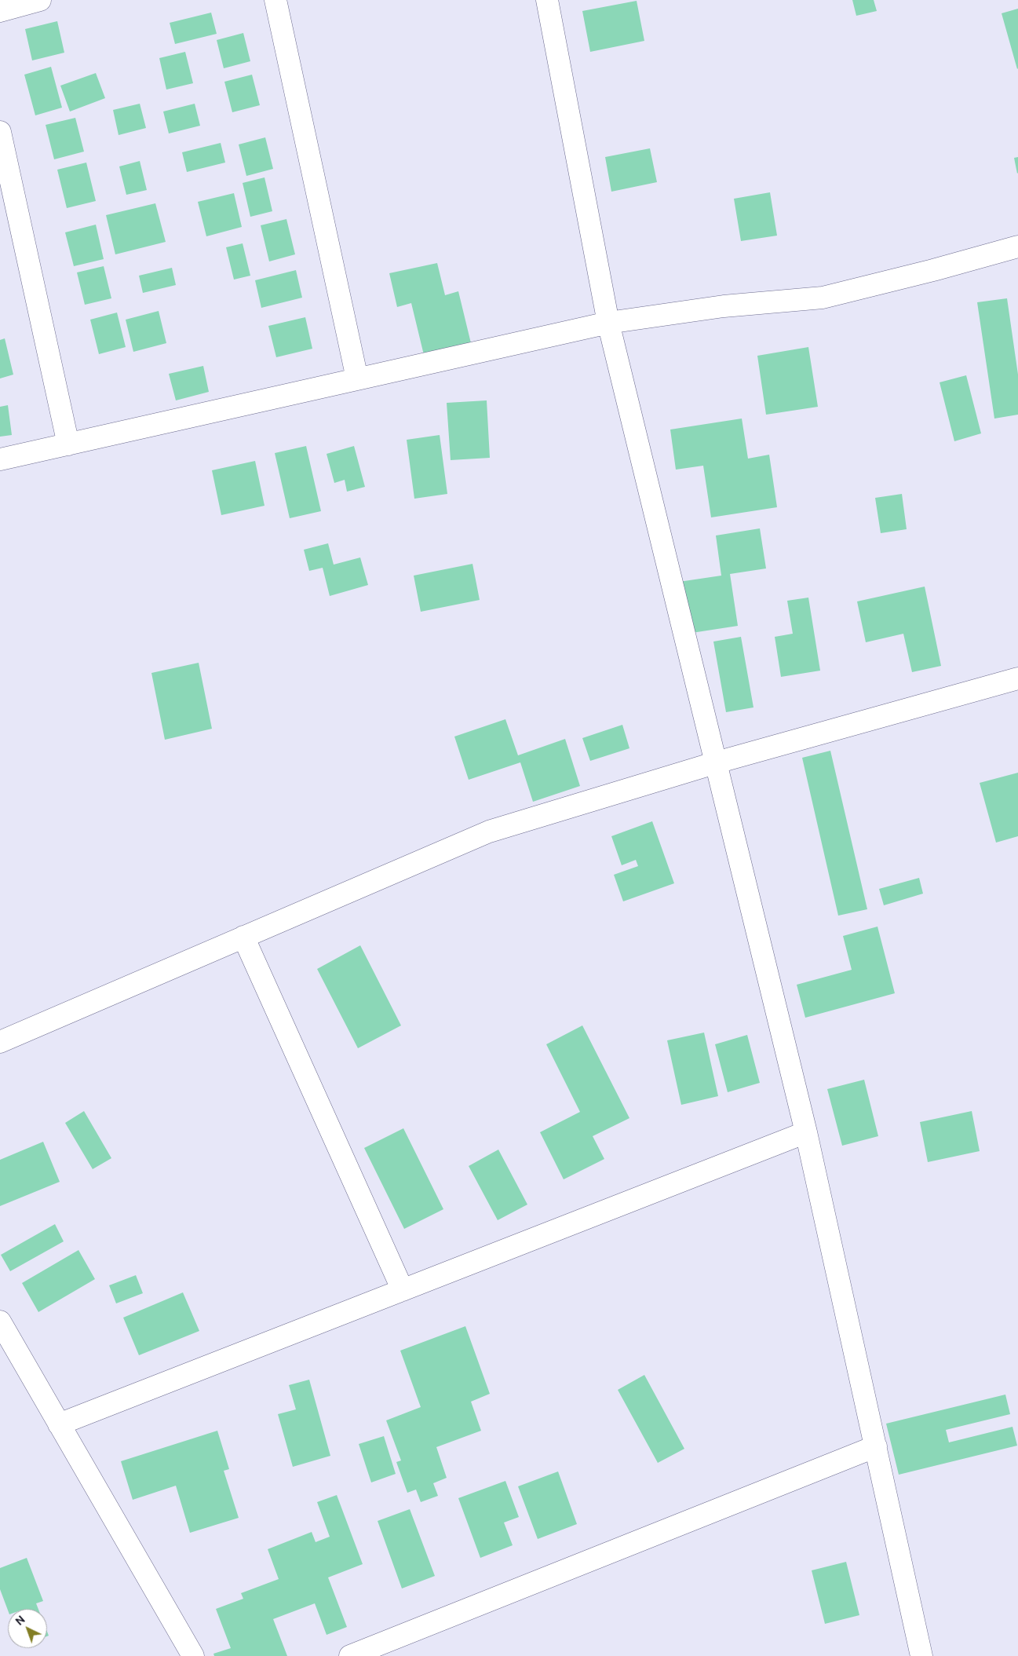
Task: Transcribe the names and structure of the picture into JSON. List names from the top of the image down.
{
  "north": "top left"
}
